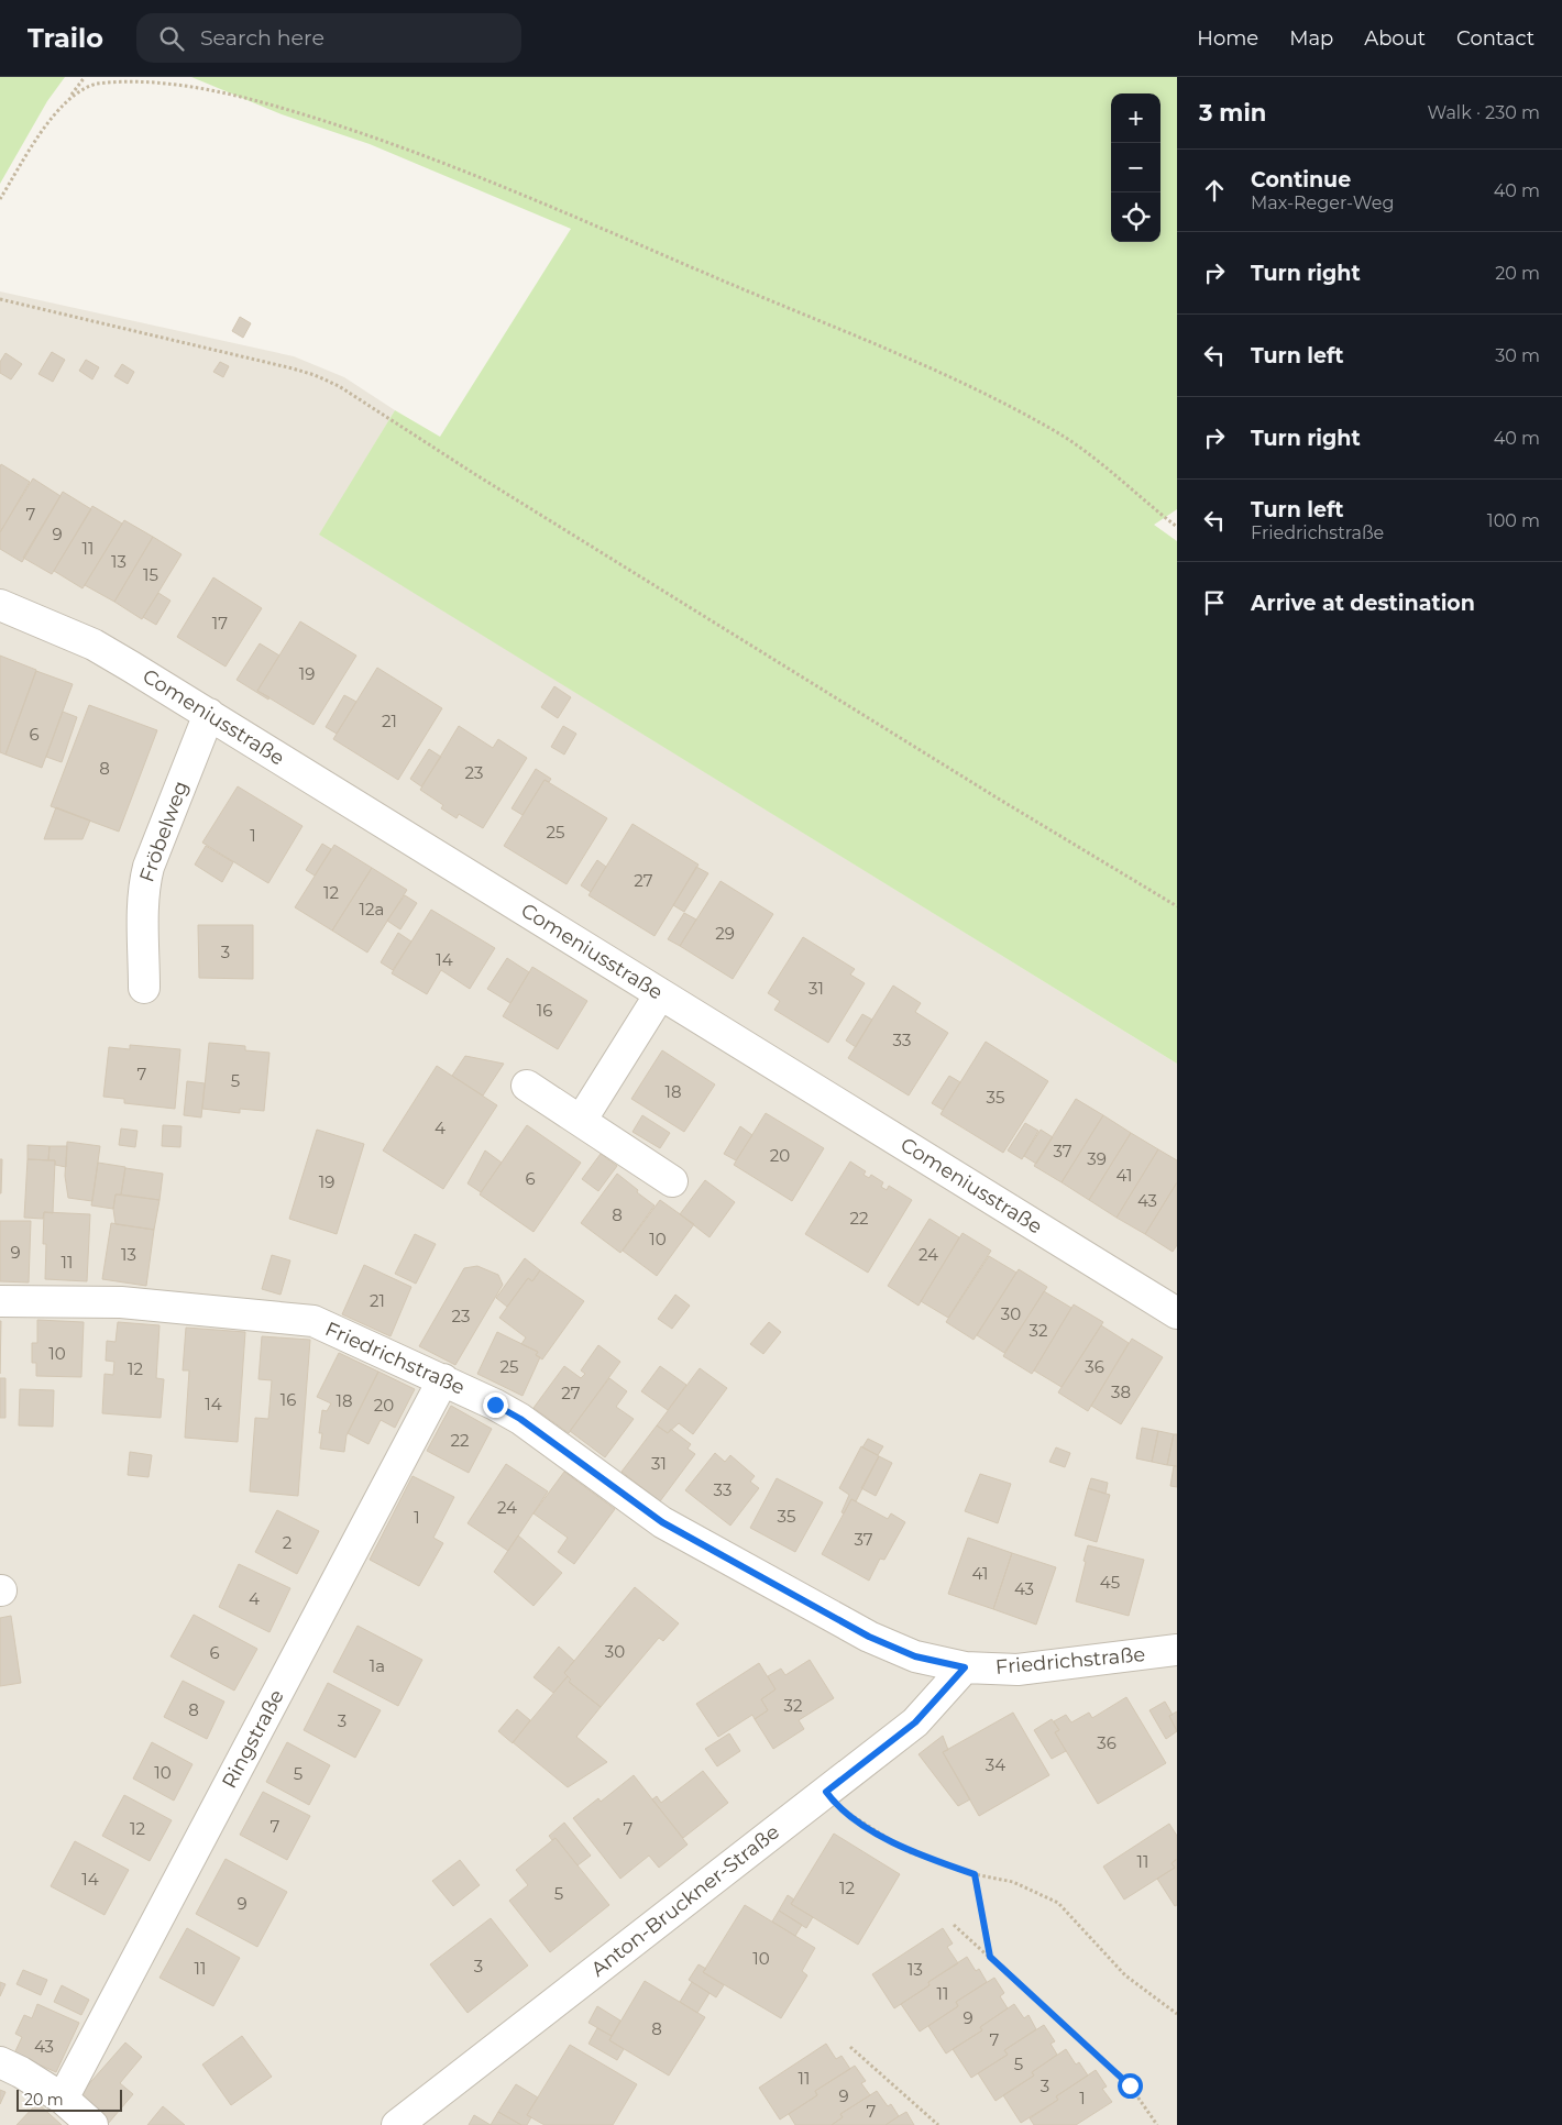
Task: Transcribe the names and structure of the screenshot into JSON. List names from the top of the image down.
{
  "streets": {
    "street": [
      "Comeniusstraße",
      "Fröbelweg",
      "Friedrichstraße",
      "Ringstraße",
      "Anton-Bruckner-Straße"
    ]
  },
  "crossings": [
    ["Comeniusstraße", "Fröbelweg"],
    ["Friedrichstraße", "Ringstraße"],
    ["Friedrichstraße", "Anton-Bruckner-Straße"]
  ],
  "house_numbers": [
    "7",
    "9",
    "11",
    "13",
    "15",
    "17",
    "19",
    "21",
    "6",
    "8",
    "23",
    "25",
    "1",
    "27",
    "12",
    "12a",
    "29",
    "3",
    "14",
    "31",
    "16",
    "33",
    "7",
    "5",
    "18",
    "35",
    "4",
    "37",
    "20",
    "39",
    "41",
    "6",
    "19",
    "43",
    "8",
    "22",
    "10",
    "9",
    "13",
    "24",
    "11",
    "21",
    "30",
    "23",
    "32",
    "10",
    "25",
    "36",
    "12",
    "38",
    "27",
    "16",
    "18",
    "14",
    "20",
    "22",
    "31",
    "33",
    "24",
    "35",
    "1",
    "37",
    "2",
    "41",
    "45",
    "43",
    "4",
    "30",
    "6",
    "1a",
    "32",
    "8",
    "3",
    "36",
    "34",
    "10",
    "5",
    "7",
    "12",
    "7",
    "11",
    "14",
    "12",
    "5",
    "9",
    "10",
    "3",
    "11",
    "13",
    "11",
    "9",
    "8",
    "7",
    "43",
    "5",
    "11",
    "3",
    "9",
    "1",
    "7"
  ],
  "scale_bar": "20 m",
  "page": {
    "header": "Trailo",
    "search": "Search here",
    "nav": [
      "Home",
      "Map",
      "About",
      "Contact"
    ],
    "heading": ["3 min", "Walk · 230 m"],
    "map_buttons": ["+", "−"],
    "list": [
      ["Continue", "Max-Reger-Weg", "40 m"],
      ["Turn right", "20 m"],
      ["Turn left", "30 m"],
      ["Turn right", "40 m"],
      ["Turn left", "Friedrichstraße", "100 m"],
      "Arrive at destination"
    ],
    "scale": "20 m"
  }
}
